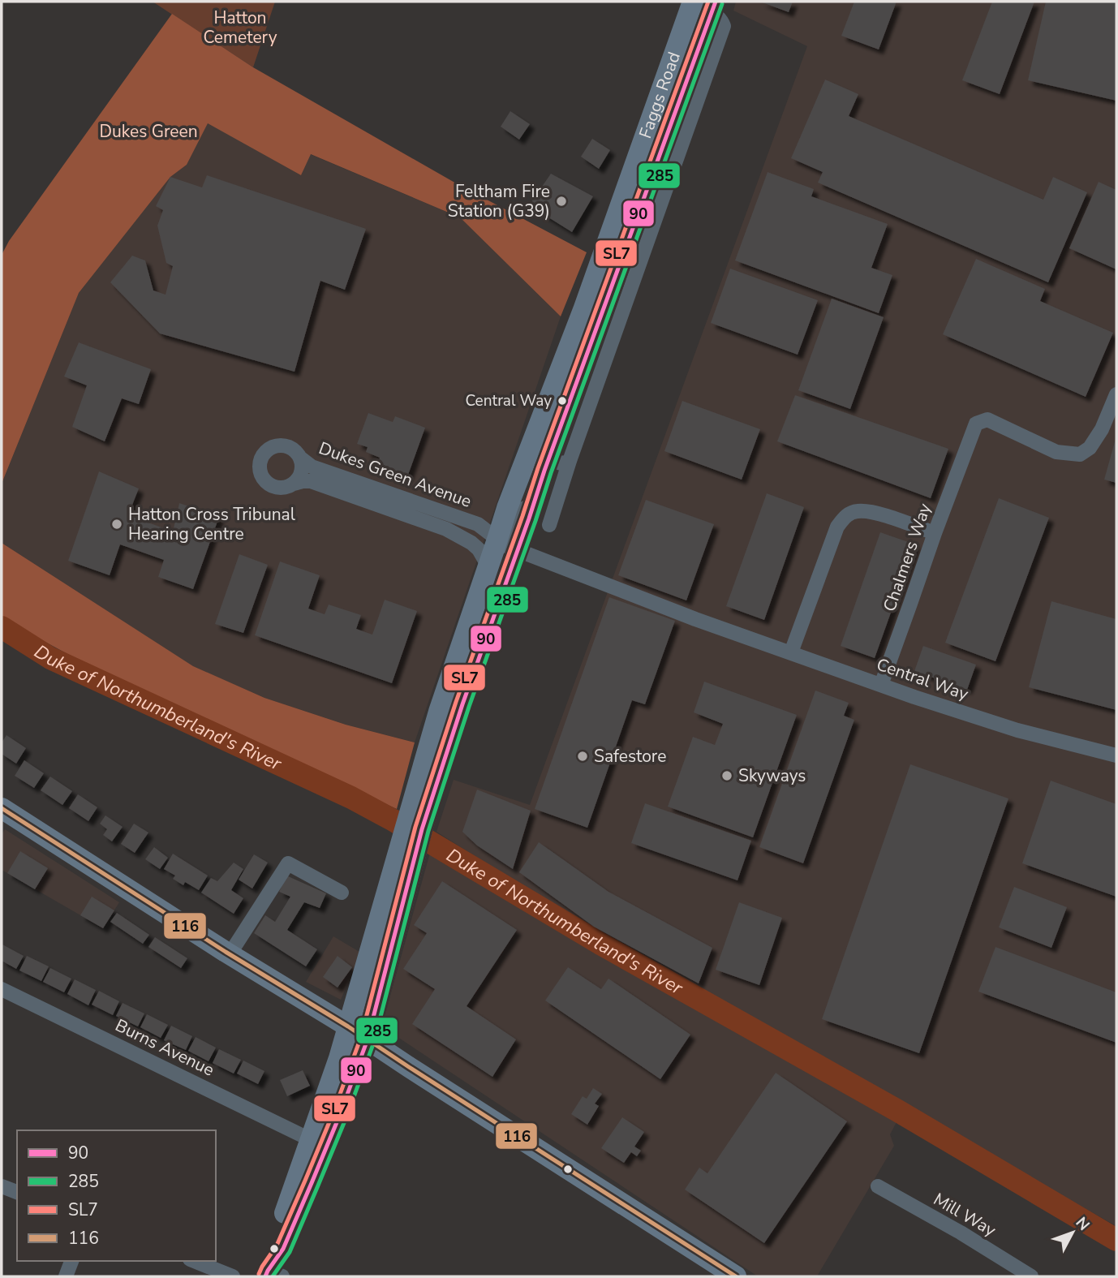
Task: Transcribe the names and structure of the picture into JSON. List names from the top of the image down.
{
  "streets": {
    "main road": ["Faggs Road"],
    "street": [
      "Dukes Green Avenue",
      "Chalmers Way",
      "Central Way",
      "Burns Avenue",
      "Mill Way"
    ]
  },
  "crossings": [
    ["Faggs Road", "Dukes Green Avenue"],
    ["Faggs Road", "Central Way"],
    ["Faggs Road", "Burns Avenue"],
    ["Dukes Green Avenue", "Central Way"],
    ["Chalmers Way", "Central Way"]
  ],
  "water": ["Duke of Northumberland's River"],
  "parks": ["Hatton Cemetery", "Dukes Green"],
  "places": [
    "Feltham Fire Station (G39)",
    "Central Way",
    "Hatton Cross Tribunal Hearing Centre",
    "Safestore",
    "Skyways"
  ],
  "lines": [
    "transit line 90",
    "transit line SL7",
    "transit line 285",
    "transit line 116"
  ],
  "legend": [
    "90",
    "285",
    "SL7",
    "116"
  ],
  "north": "top right"
}
